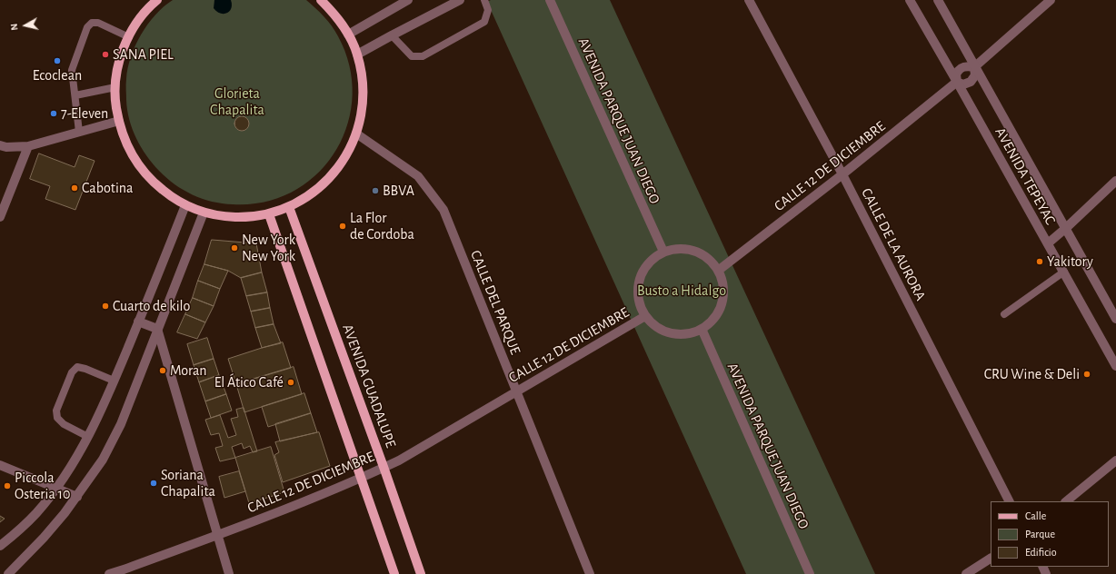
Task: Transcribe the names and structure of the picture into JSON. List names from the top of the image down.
{
  "streets": {
    "main road": ["AVENIDA GUADALUPE"],
    "street": [
      "AVENIDA PARQUE JUAN DIEGO",
      "CALLE 12 DE DICIEMBRE",
      "AVENIDA TEPEYAC",
      "CALLE DE LA AURORA",
      "CALLE DEL PARQUE"
    ]
  },
  "crossings": [
    ["AVENIDA PARQUE JUAN DIEGO", "CALLE 12 DE DICIEMBRE"],
    ["CALLE 12 DE DICIEMBRE", "AVENIDA TEPEYAC"],
    ["CALLE 12 DE DICIEMBRE", "CALLE DE LA AURORA"],
    ["CALLE 12 DE DICIEMBRE", "CALLE DEL PARQUE"],
    ["CALLE 12 DE DICIEMBRE", "AVENIDA GUADALUPE"]
  ],
  "parks": ["Glorieta Chapalita", "Busto a Hidalgo"],
  "places": [
    "SANA PIEL",
    "Ecoclean",
    "7-Eleven",
    "Cabotina",
    "BBVA",
    "La Flor de Cordoba",
    "New York New York",
    "Yakitory",
    "Cuarto de kilo",
    "Moran",
    "CRU Wine & Deli",
    "El Ático Café",
    "Soriana Chapalita",
    "Piccola Osteria 10"
  ],
  "legend": ["Calle", "Parque", "Edificio"],
  "north": "left"
}
